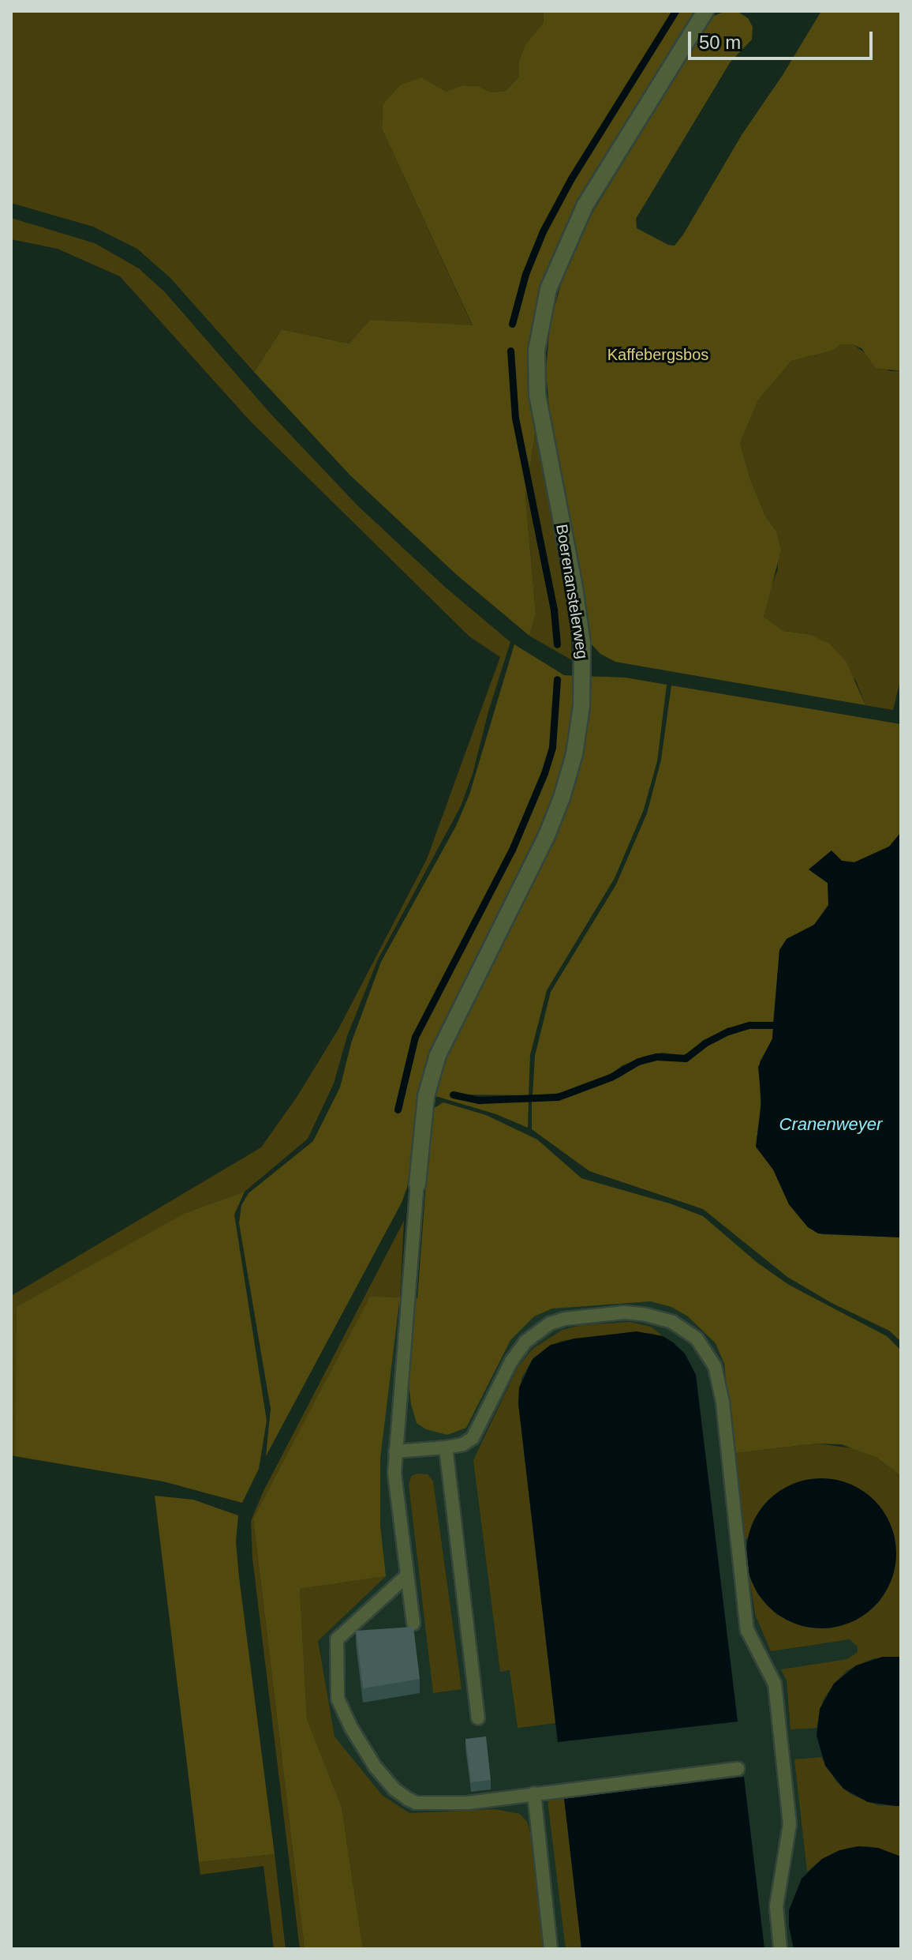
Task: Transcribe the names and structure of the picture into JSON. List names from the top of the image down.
{
  "streets": {
    "street": ["Boerenanstelerweg"]
  },
  "water": ["Cranenweyer"],
  "parks": ["Kaffebergsbos"],
  "scale_bar": "50 m"
}
